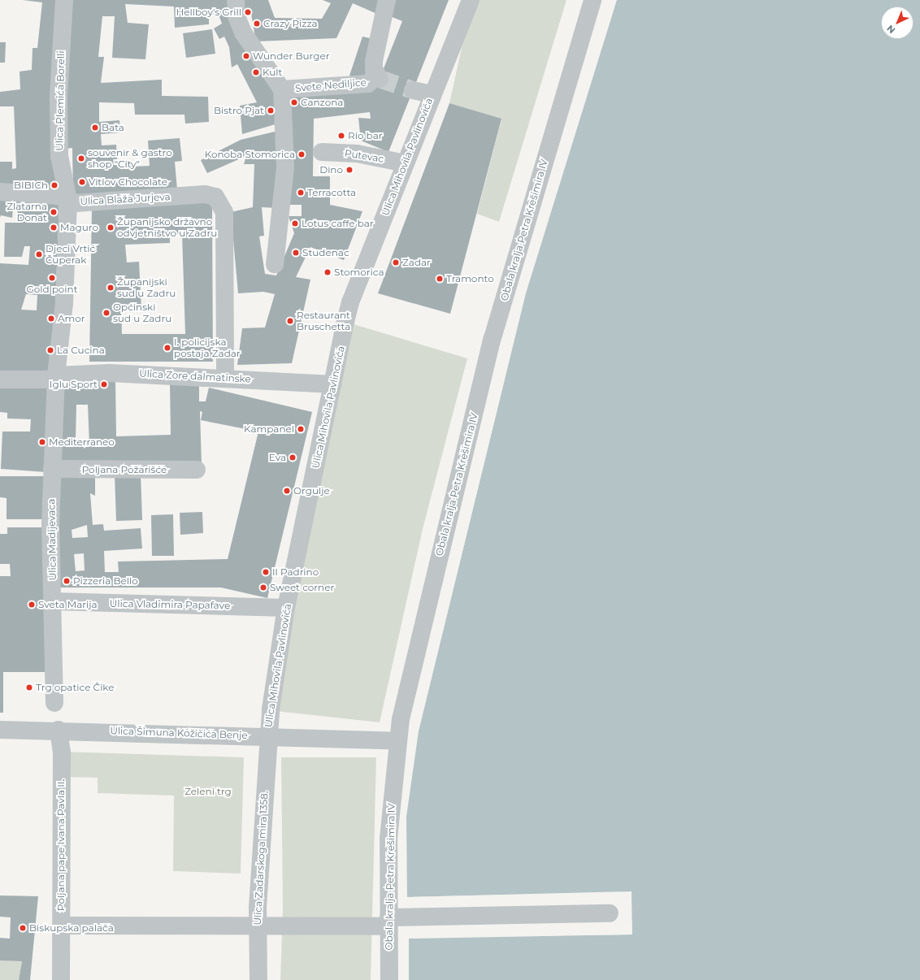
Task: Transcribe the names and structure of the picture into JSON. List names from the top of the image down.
{
  "streets": {
    "street": [
      "Svete Nediljice",
      "Ulica Plemića Borelli",
      "Putevac",
      "Ulica Mihovila Pavlinovića",
      "Ulica Blaža Jurjeva",
      "Obala kralja Petra Krešimira IV",
      "Ulica Zore dalmatinske",
      "Poljana Požarišće",
      "Ulica Madijevaca",
      "Ulica Vladimira Papafave",
      "Ulica Šimuna Kožičića Benje",
      "Poljana pape Ivana Pavla II.",
      "Ulica Zadarskoga mira 1358."
    ]
  },
  "crossings": [
    ["Ulica Plemića Borelli", "Ulica Blaža Jurjeva"],
    ["Ulica Plemića Borelli", "Ulica Zore dalmatinske"],
    ["Ulica Plemića Borelli", "Ulica Madijevaca"],
    ["Putevac", "Ulica Mihovila Pavlinovića"],
    ["Ulica Mihovila Pavlinovića", "Ulica Zore dalmatinske"],
    ["Ulica Mihovila Pavlinovića", "Ulica Vladimira Papafave"],
    ["Ulica Mihovila Pavlinovića", "Ulica Šimuna Kožičića Benje"],
    ["Ulica Mihovila Pavlinovića", "Ulica Zadarskoga mira 1358."],
    ["Ulica Blaža Jurjeva", "Ulica Zore dalmatinske"],
    ["Obala kralja Petra Krešimira IV", "Ulica Šimuna Kožičića Benje"],
    ["Ulica Zore dalmatinske", "Ulica Madijevaca"],
    ["Poljana Požarišće", "Ulica Madijevaca"],
    ["Ulica Madijevaca", "Ulica Vladimira Papafave"],
    ["Ulica Madijevaca", "Poljana pape Ivana Pavla II."],
    ["Ulica Šimuna Kožičića Benje", "Poljana pape Ivana Pavla II."],
    ["Ulica Šimuna Kožičića Benje", "Ulica Zadarskoga mira 1358."]
  ],
  "parks": ["Zeleni trg"],
  "places": [
    "Hellboy's Grill",
    "Crazy Pizza",
    "Wunder Burger",
    "Kult",
    "Canzona",
    "Bistro Pjat",
    "Bata",
    "Rio bar",
    "Konoba Stomorica",
    "souvenir & gastro shop \"City\"",
    "Dino",
    "Vitlov Chocolate",
    "BIBICh",
    "Terracotta",
    "Zlatarna Donat",
    "Lotus caffe bar",
    "Maguro",
    "Županijsko državno odvjetništvo u Zadru",
    "Studenac",
    "Djeci Vrtić Čuperak",
    "Zadar",
    "Stomorica",
    "Gold point",
    "Tramonto",
    "Županijski sud u Zadru",
    "Općinski sud u Zadru",
    "Amor",
    "Restaurant Bruschetta",
    "I. policijska postaja Zadar",
    "La Cucina",
    "Iglu Sport",
    "Kampanel",
    "Mediterraneo",
    "Eva",
    "Orgulje",
    "Il Padrino",
    "Pizzeria Bello",
    "Sweet corner",
    "Sveta Marija",
    "Trg opatice Čike",
    "Biskupska palača"
  ],
  "north": "bottom left"
}
